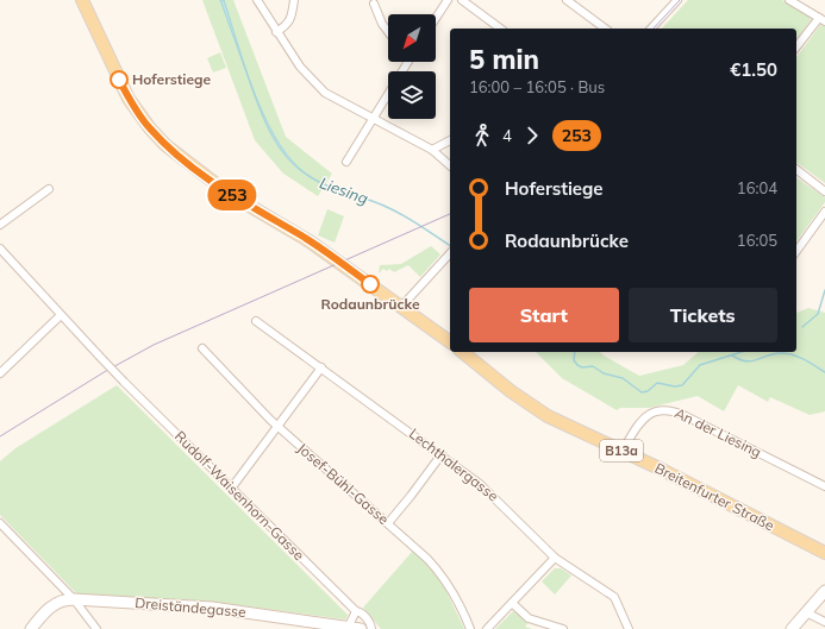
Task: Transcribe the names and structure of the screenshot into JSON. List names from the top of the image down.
{
  "streets": {
    "main road": ["B13a", "Breitenfurter Straße"],
    "street": [
      "An der Liesing",
      "Lechthalergasse",
      "Josef-Bühl-Gasse",
      "Rudolf-Waisenhorn-Gasse",
      "Dreiständegasse"
    ]
  },
  "crossings": [
    ["An der Liesing", "Breitenfurter Straße"]
  ],
  "water": ["Liesing"],
  "places": ["Hoferstiege", "Rodaunbrücke"],
  "lines": ["bus line 253"],
  "north": "bottom left",
  "page": {
    "on_map": "253",
    "heading": ["5 min", "16:00 – 16:05 · Bus", "€1.50"],
    "legs": ["4", "253"],
    "list": [
      {
        "name": "Hoferstiege",
        "value": "16:04"
      },
      {
        "name": "Rodaunbrücke",
        "value": "16:05"
      }
    ],
    "buttons": ["Start", "Tickets"]
  }
}
